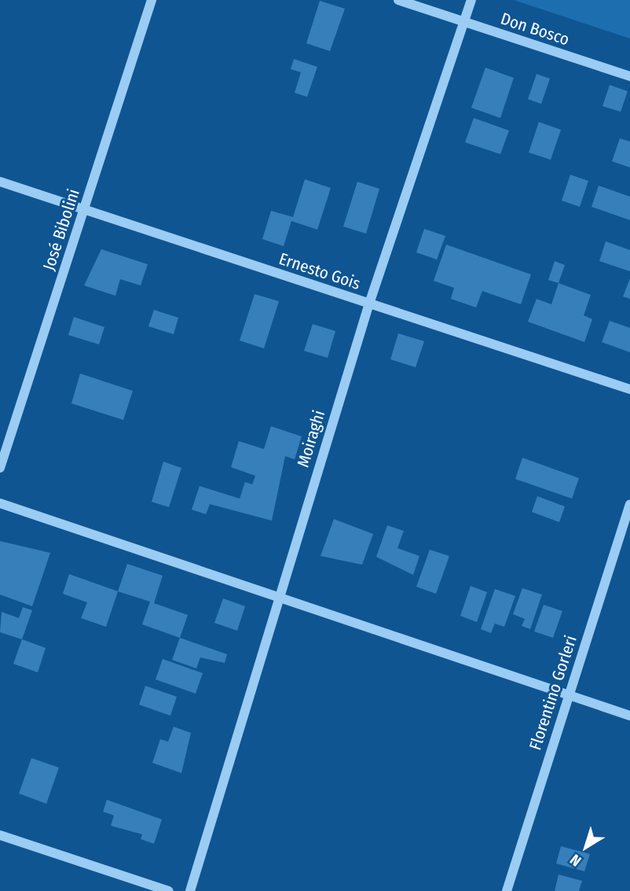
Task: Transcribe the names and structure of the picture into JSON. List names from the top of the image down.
{
  "streets": {
    "street": [
      "Don Bosco",
      "José Bibolini",
      "Ernesto Gois",
      "Moiraghi",
      "Florentino Gorleri"
    ]
  },
  "crossings": [
    ["Don Bosco", "Moiraghi"],
    ["José Bibolini", "Ernesto Gois"],
    ["Ernesto Gois", "Moiraghi"]
  ],
  "north": "bottom left"
}
